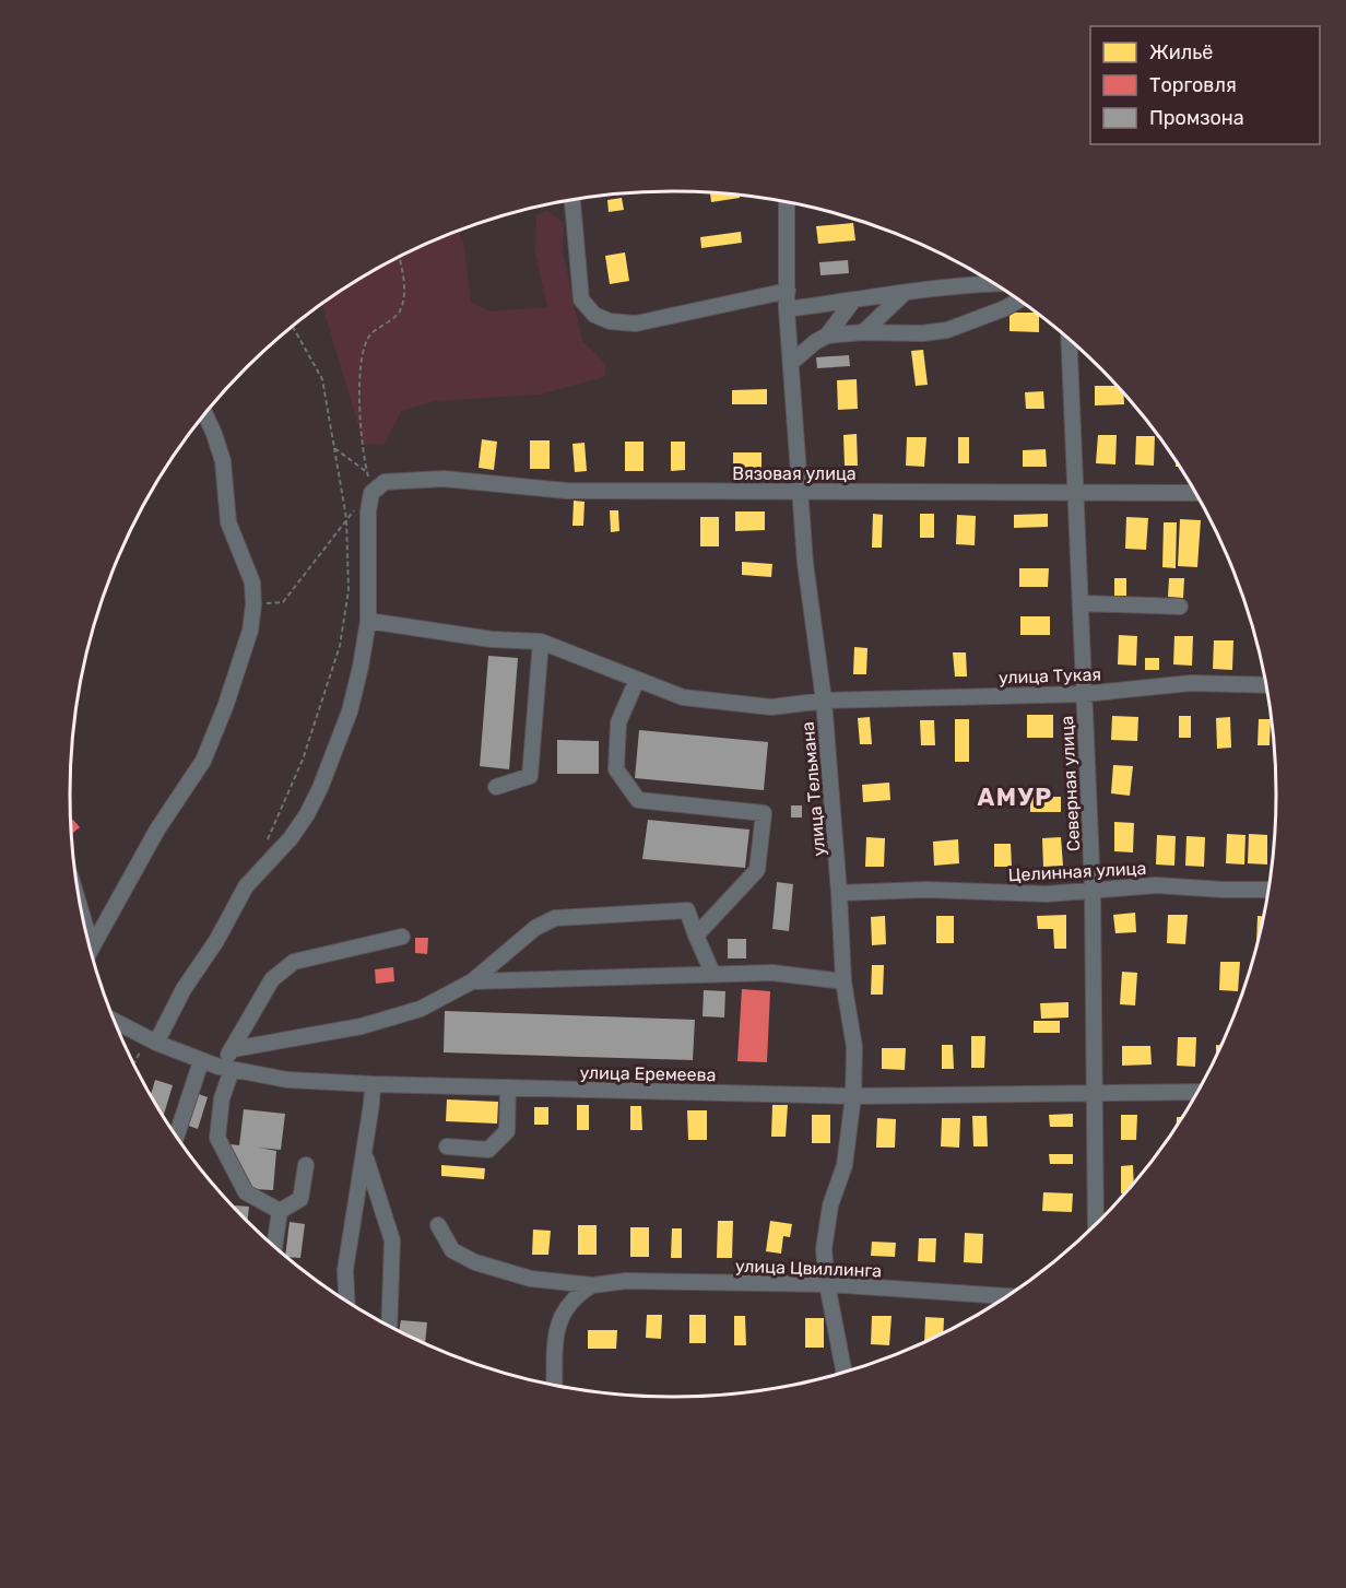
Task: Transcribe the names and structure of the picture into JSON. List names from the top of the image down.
{
  "streets": {
    "street": [
      "Вязовая улица",
      "улица Тукая",
      "Северная улица",
      "улица Тельмана",
      "Целинная улица",
      "улица Еремеева",
      "улица Цвиллинга"
    ]
  },
  "crossings": [
    ["Вязовая улица", "Северная улица"],
    ["Вязовая улица", "улица Тельмана"],
    ["улица Тукая", "Северная улица"],
    ["улица Тукая", "улица Тельмана"],
    ["Северная улица", "Целинная улица"],
    ["Северная улица", "улица Еремеева"],
    ["улица Тельмана", "Целинная улица"],
    ["улица Тельмана", "улица Еремеева"],
    ["улица Тельмана", "улица Цвиллинга"]
  ],
  "districts": ["АМУР"],
  "legend": ["Жильё", "Торговля", "Промзона"]
}
